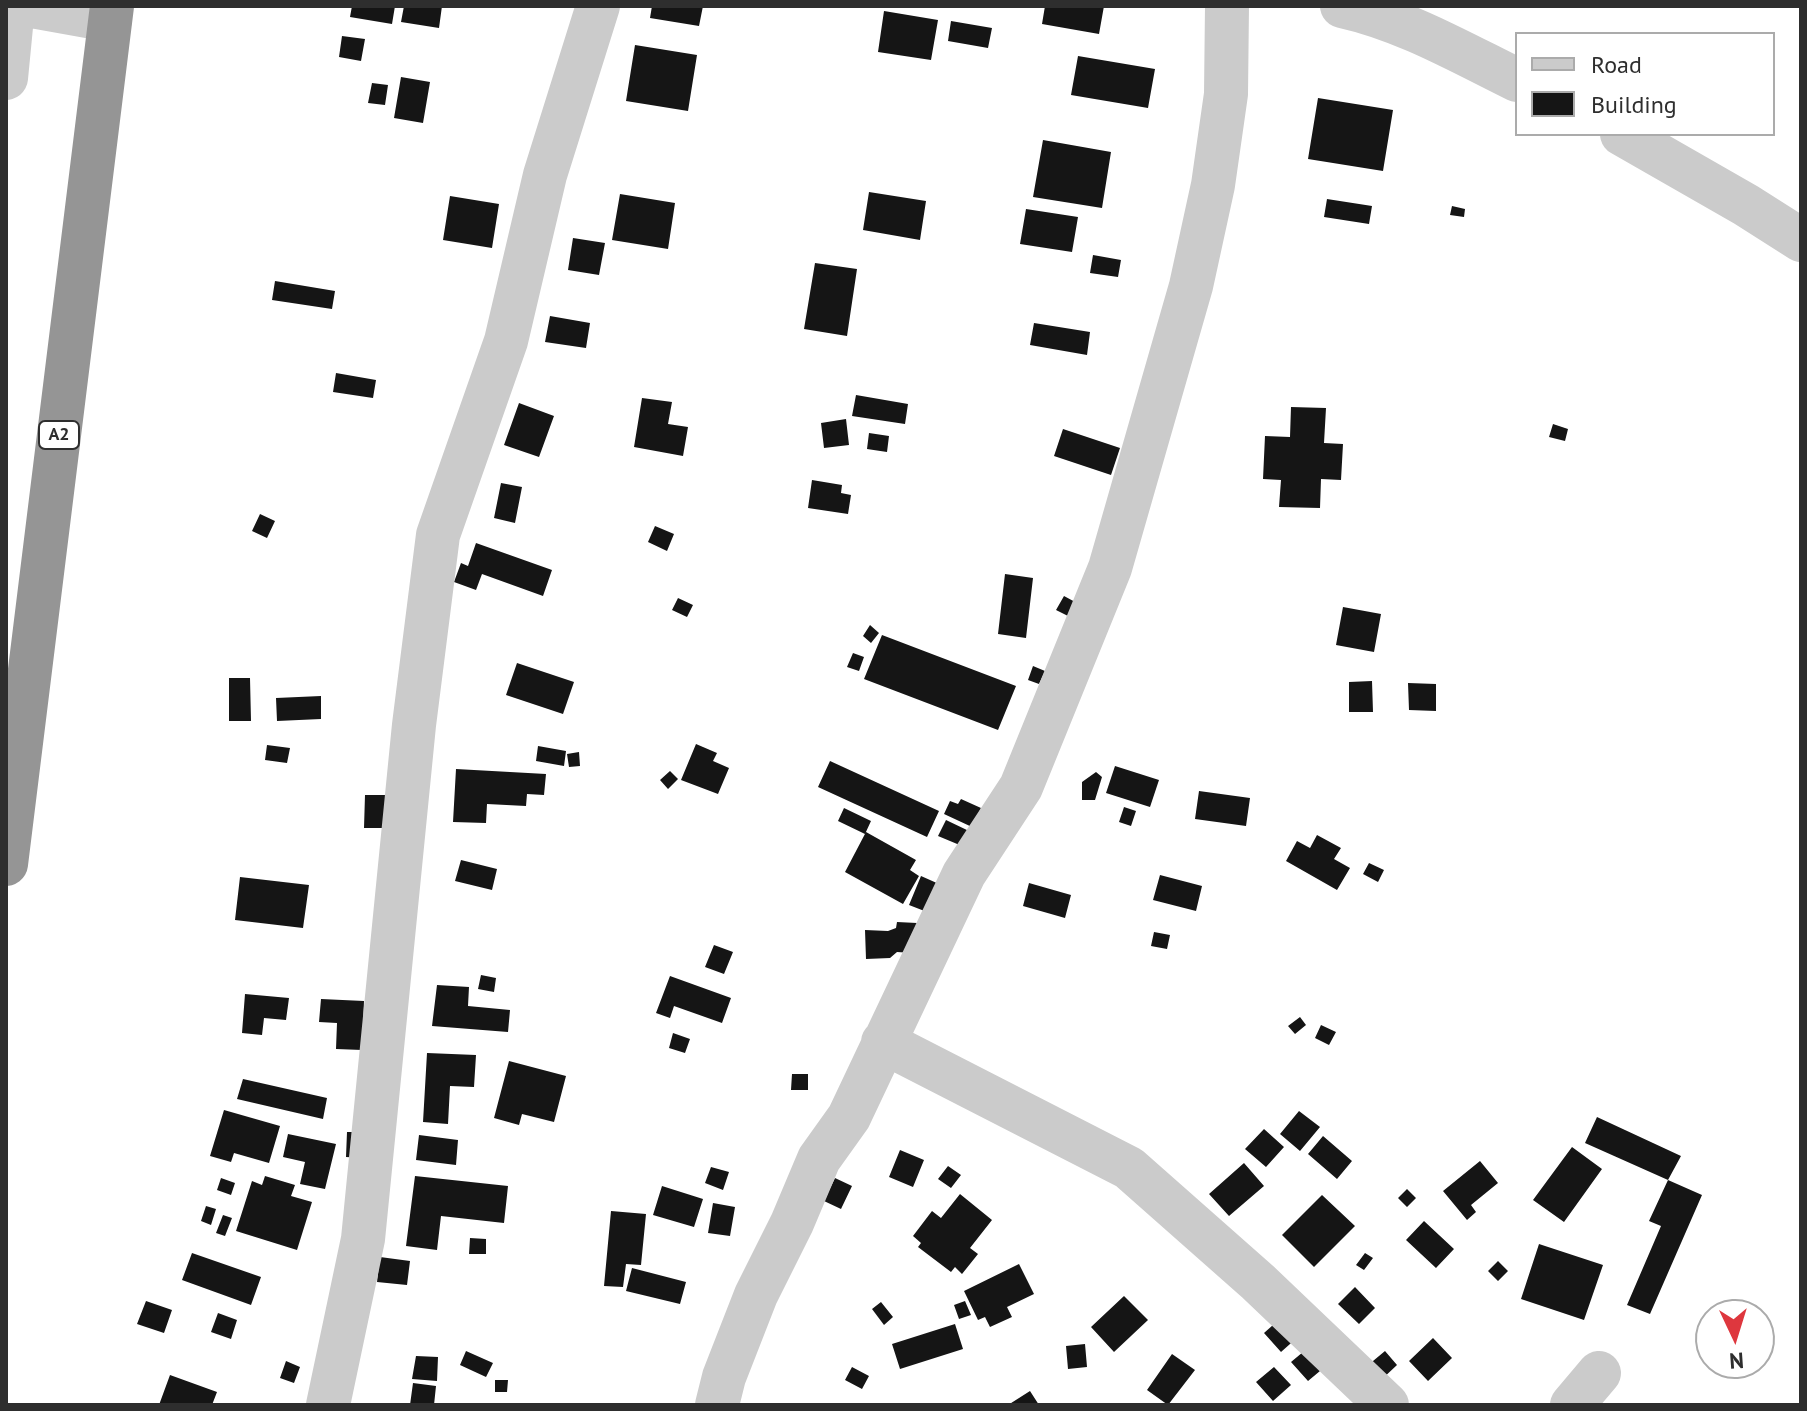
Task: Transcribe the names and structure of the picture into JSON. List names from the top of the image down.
{
  "streets": {
    "highway": ["A2"]
  },
  "legend": ["Road", "Building"],
  "north": "bottom"
}
